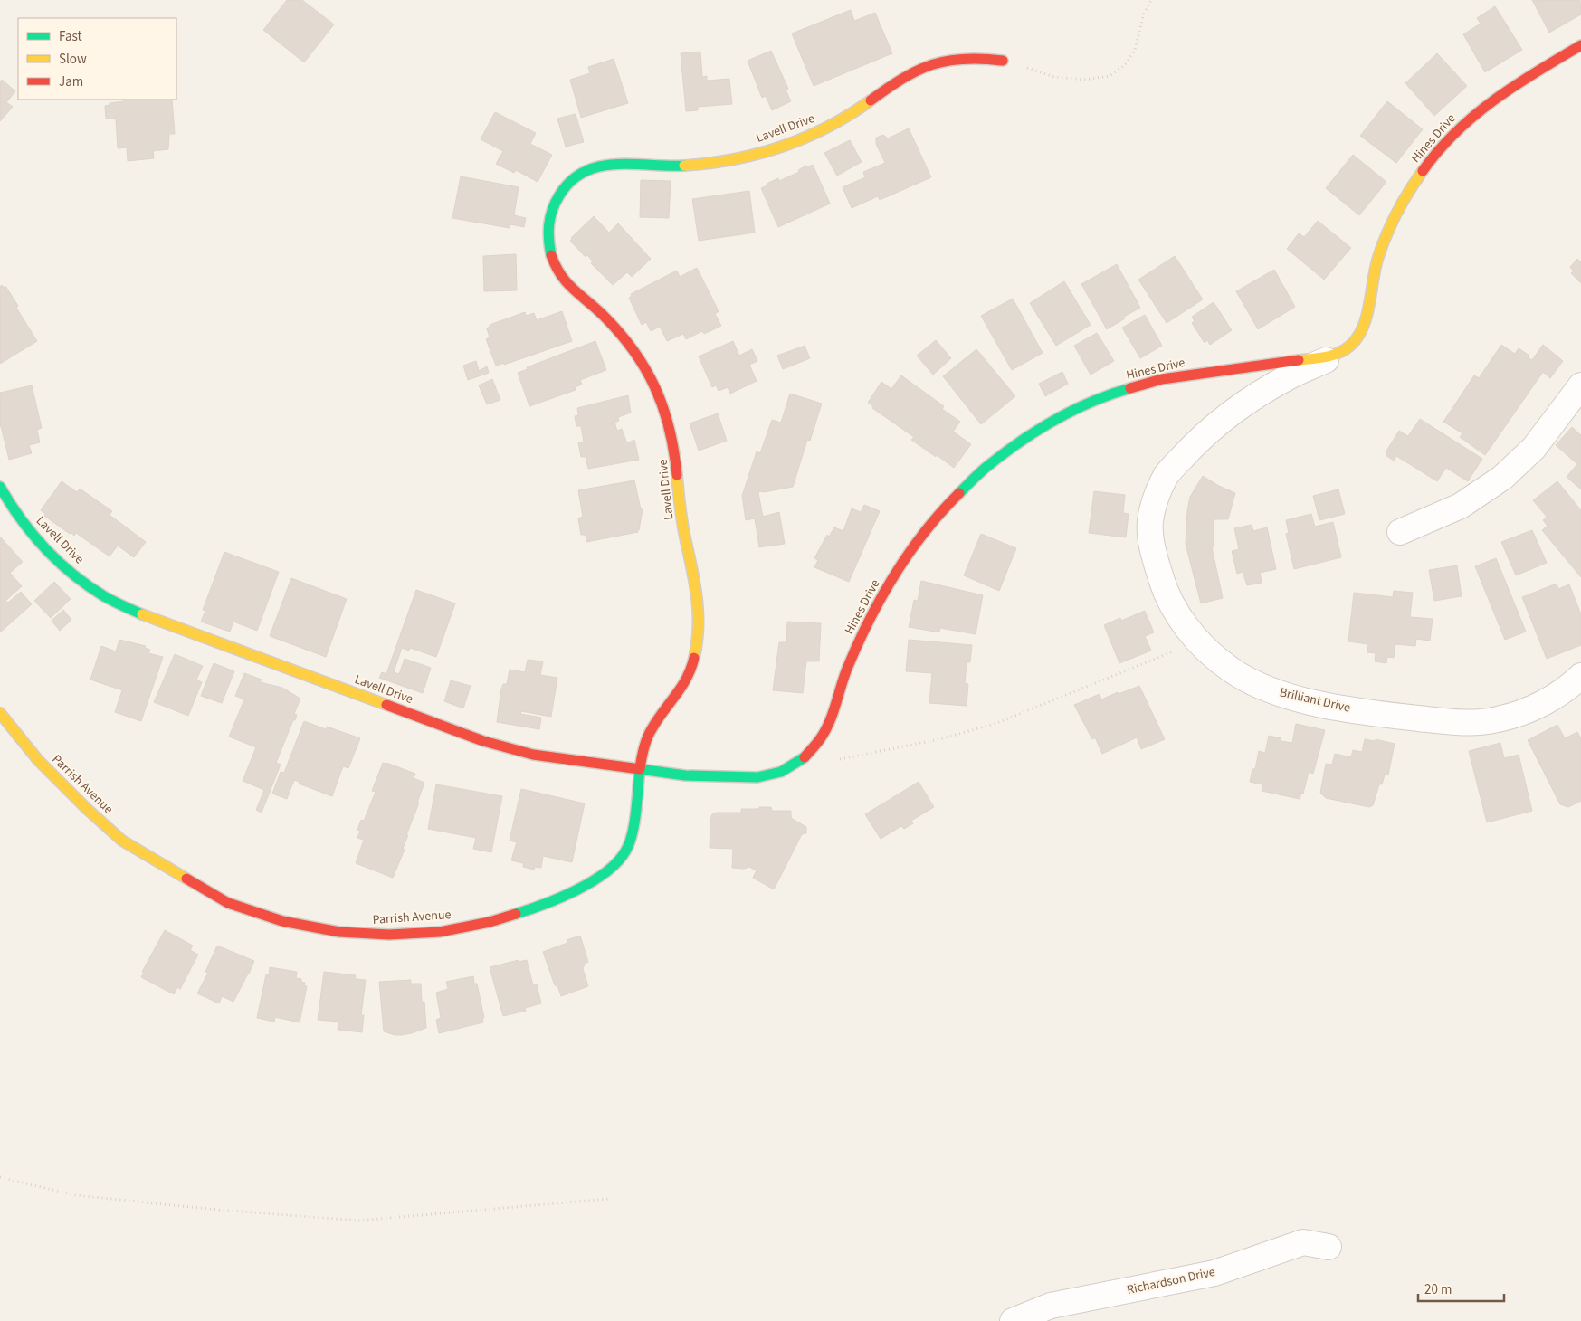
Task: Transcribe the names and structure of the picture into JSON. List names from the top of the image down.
{
  "streets": {
    "street": [
      "Lavell Drive",
      "Hines Drive",
      "Brilliant Drive",
      "Parrish Avenue",
      "Richardson Drive"
    ]
  },
  "crossings": [
    ["Lavell Drive", "Hines Drive"],
    ["Lavell Drive", "Parrish Avenue"],
    ["Hines Drive", "Brilliant Drive"],
    ["Hines Drive", "Parrish Avenue"]
  ],
  "legend": ["Fast", "Slow", "Jam"],
  "scale_bar": "20 m"
}
